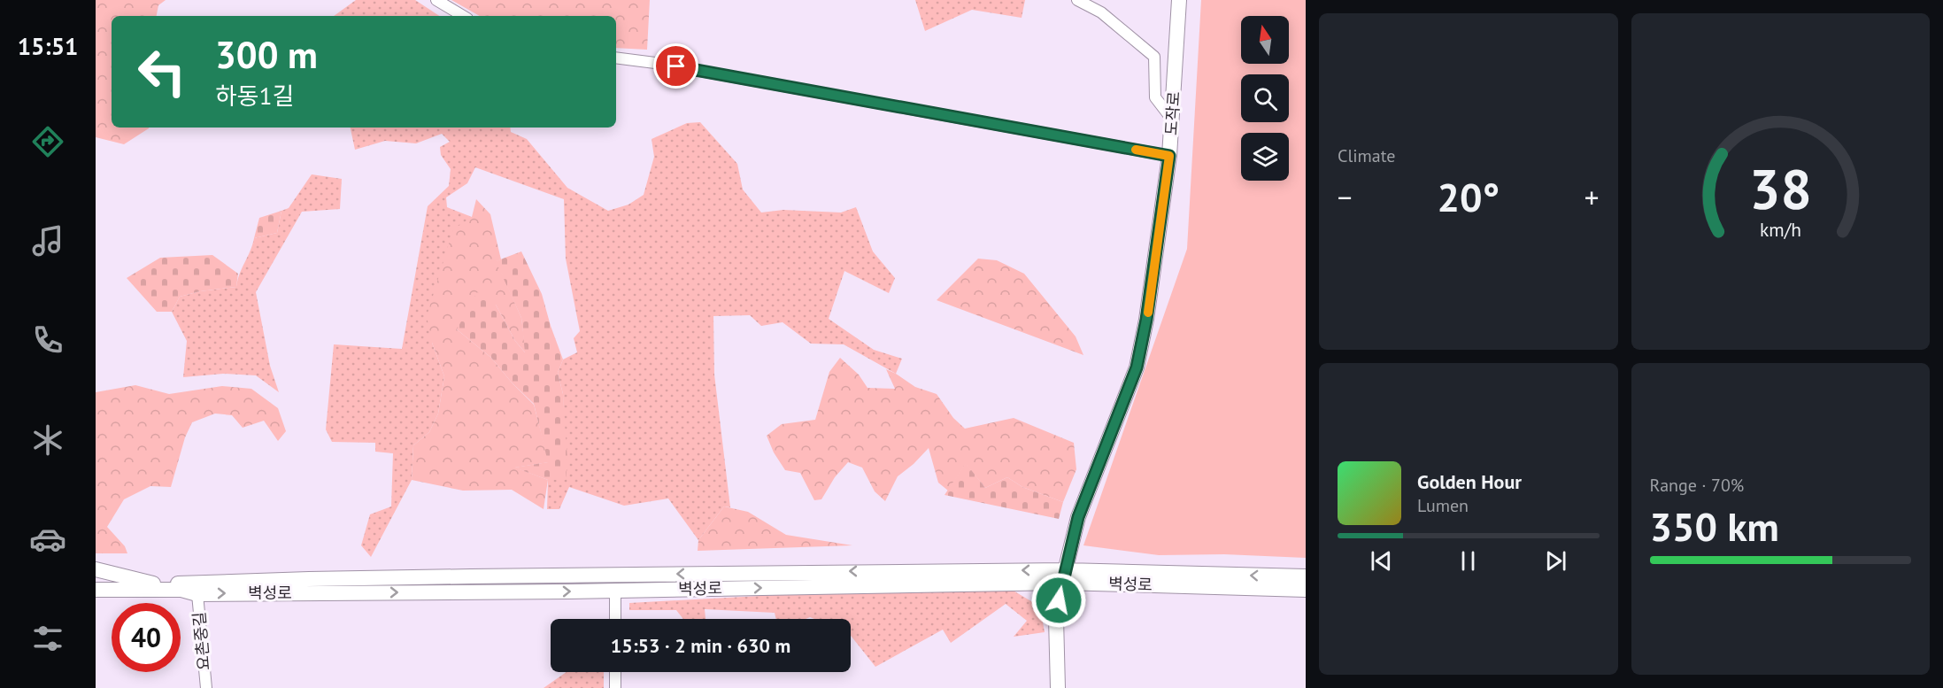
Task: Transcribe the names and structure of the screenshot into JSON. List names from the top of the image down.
{
  "streets": {
    "main road": ["도작로", "벽성로"],
    "street": ["요촌중길"]
  },
  "crossings": [
    ["도작로", "벽성로"],
    ["벽성로", "요촌중길"]
  ],
  "north": "top",
  "page": {
    "tabs": "15:51",
    "tile": [
      "Climate",
      ["Range · 70%", "350 km"]
    ],
    "turn": ["300 m", "하동1길"],
    "heat": ["−", "20°", "+"],
    "song": ["Golden Hour", "Lumen"],
    "limit": "40",
    "trip": "15:53 · 2 min · 630 m",
    "gauge": ["38", "km/h"]
  }
}
